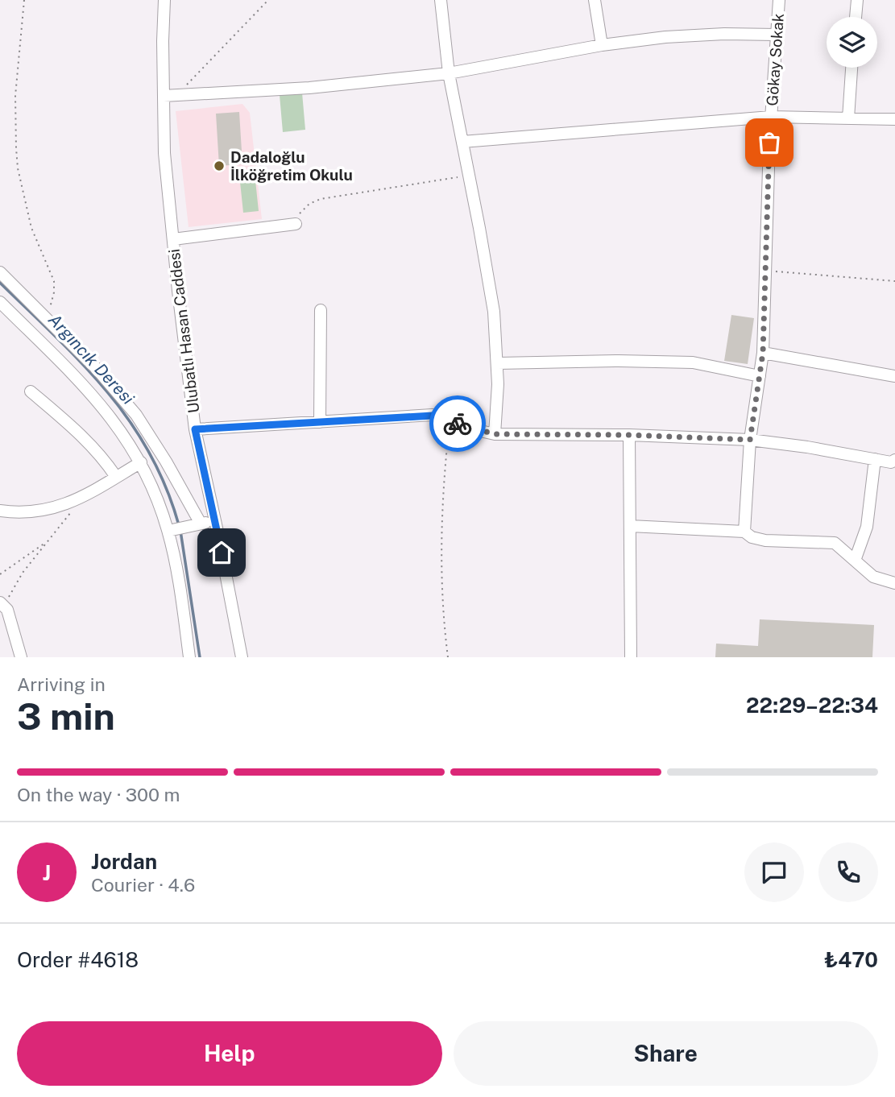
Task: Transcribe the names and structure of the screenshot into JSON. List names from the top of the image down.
{
  "streets": {
    "street": ["Gökay Sokak", "Ulubatlı Hasan Caddesi"]
  },
  "water": ["Argıncık Deresi"],
  "places": ["Dadaloğlu İlköğretim Okulu"],
  "page": {
    "heading": ["3 min", "Arriving in", "22:29–22:34"],
    "panel": [
      "Jordan",
      "Courier · 4.6",
      "Order #4618",
      "₺470"
    ],
    "bar": "On the way · 300 m",
    "round": "J",
    "buttons": ["Help", "Share"]
  }
}
